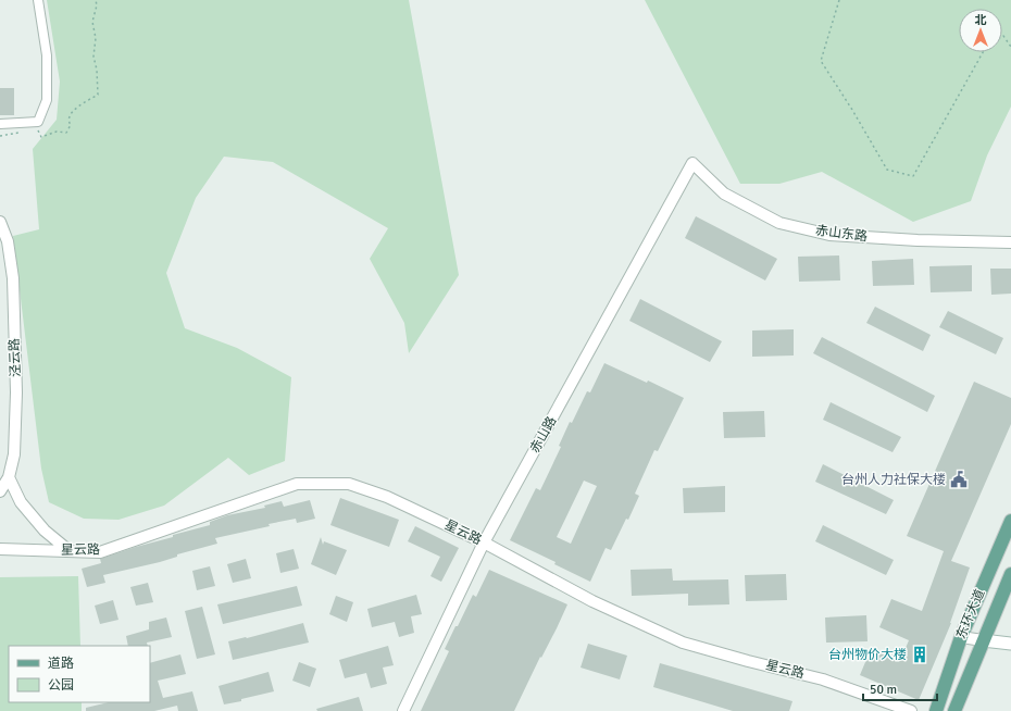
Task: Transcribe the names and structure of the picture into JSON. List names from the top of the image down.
{
  "streets": {
    "main road": ["东环大道"],
    "street": [
      "赤山东路",
      "泾云路",
      "赤山路",
      "星云路"
    ]
  },
  "crossings": [
    ["赤山东路", "赤山路"],
    ["赤山路", "星云路"]
  ],
  "places": {
    "public building": ["台州人力社保大楼"],
    "building": ["台州物价大楼"]
  },
  "legend": ["道路", "公园"],
  "scale_bar": "50 m",
  "north": "top"
}
